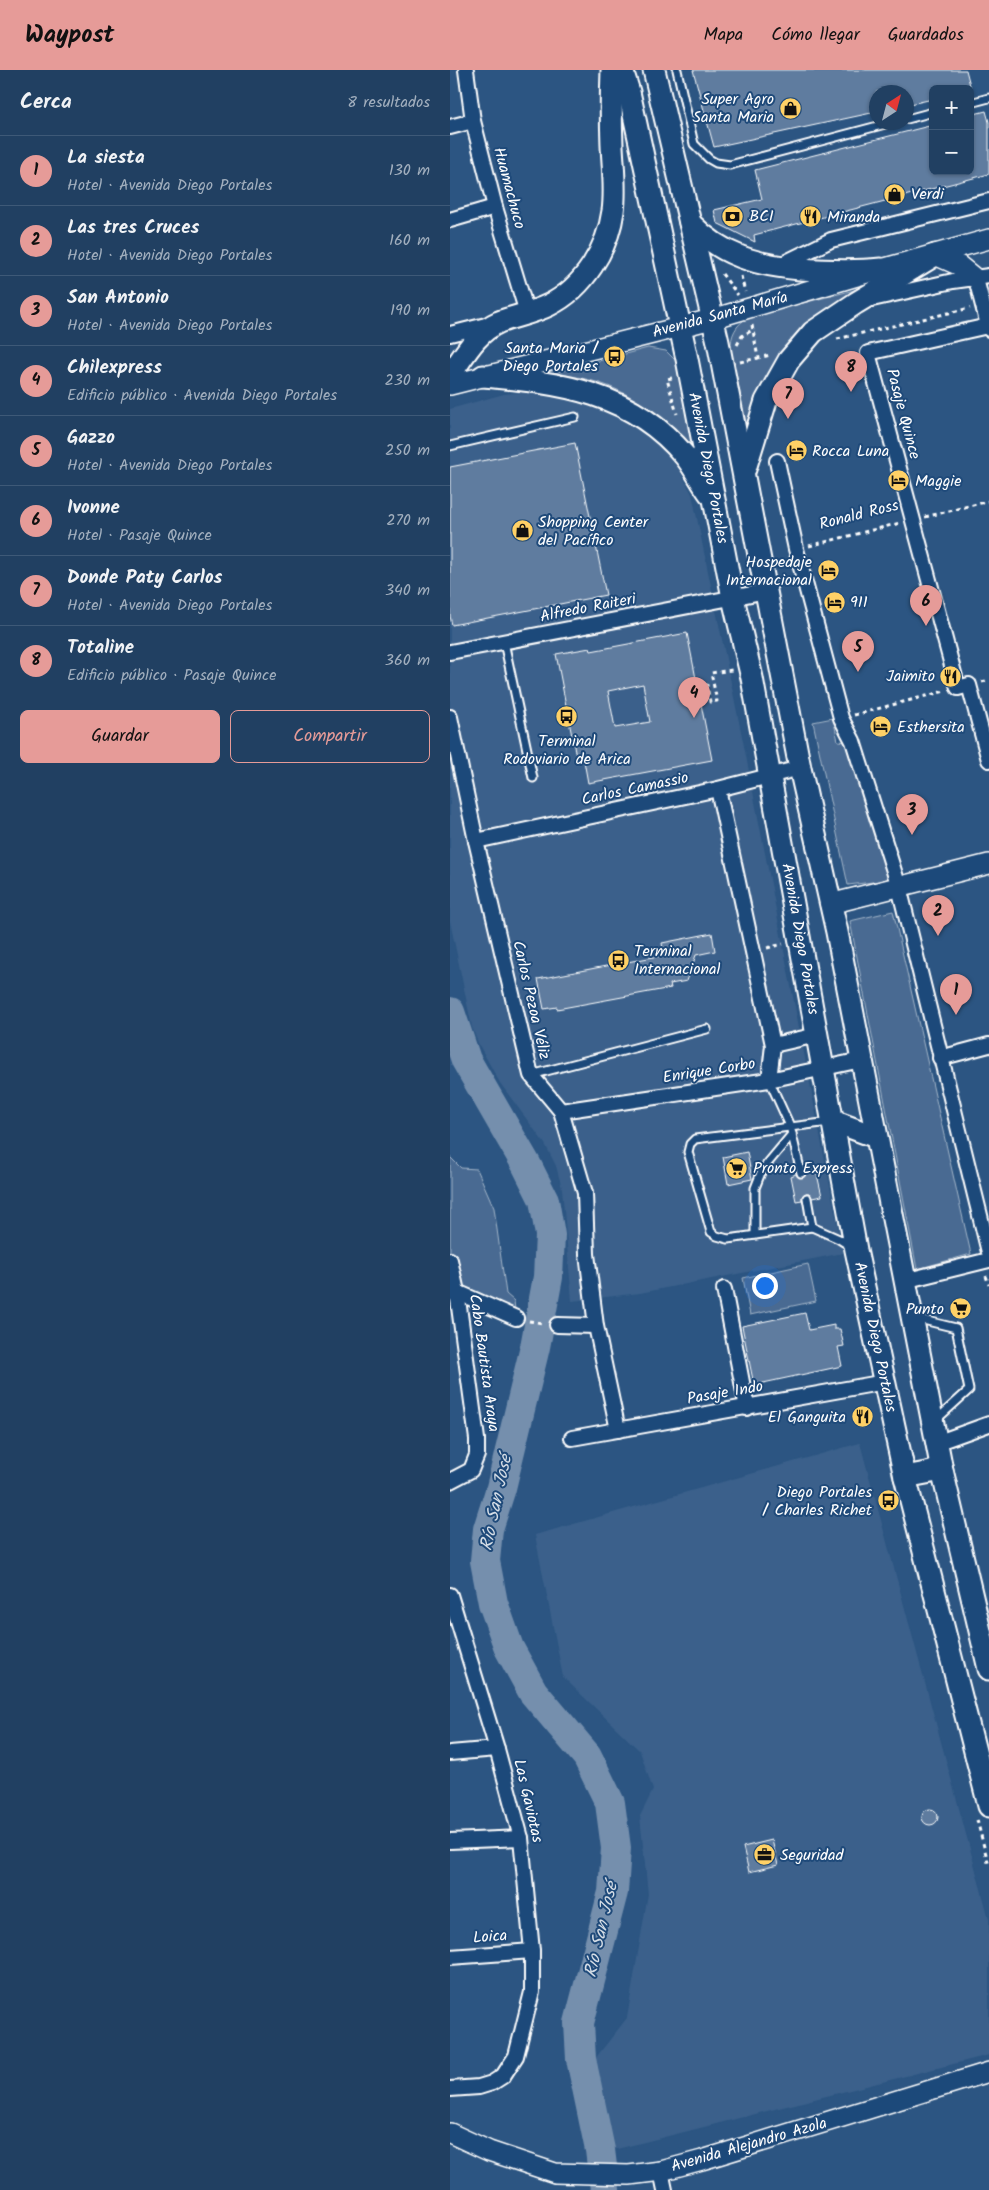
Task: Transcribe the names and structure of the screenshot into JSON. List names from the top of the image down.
{
  "streets": {
    "main road": ["Avenida Santa María", "Avenida Diego Portales", "Avenida Alejandro Azola"],
    "street": [
      "Huamachuco",
      "Pasaje Quince",
      "Alfredo Raiteri",
      "Carlos Camassio",
      "Carlos Pezoa Véliz",
      "Enrique Corbo",
      "Cabo Bautista Araya",
      "Pasaje Indo",
      "Las Gaviotas",
      "Loica"
    ],
    "path": ["Ronald Ross"]
  },
  "crossings": [
    ["Avenida Santa María", "Avenida Diego Portales"],
    ["Pasaje Quince", "Ronald Ross"],
    ["Avenida Diego Portales", "Alfredo Raiteri"],
    ["Avenida Diego Portales", "Carlos Camassio"],
    ["Avenida Diego Portales", "Enrique Corbo"],
    ["Avenida Diego Portales", "Pasaje Indo"],
    ["Carlos Camassio", "Carlos Pezoa Véliz"],
    ["Carlos Pezoa Véliz", "Enrique Corbo"],
    ["Carlos Pezoa Véliz", "Pasaje Indo"],
    ["Las Gaviotas", "Loica"]
  ],
  "water": ["Río San José"],
  "places": {
    "shop": ["Super Agro Santa Maria", "Verdi", "Shopping Center del Pacífico"],
    "bank": ["BCI"],
    "restaurant": ["Miranda", "Jaimito", "El Ganguita"],
    "bus stop": [
      "Santa Maria / Diego Portales",
      "Terminal Rodoviario de Arica",
      "Terminal Internacional",
      "Diego Portales / Charles Richet"
    ],
    "hotel": [
      "Rocca Luna",
      "Maggie",
      "Hospedaje Internacional",
      "911",
      "Esthersita"
    ],
    "supermarket": ["Pronto Express", "Punto"],
    "office": ["Seguridad"]
  },
  "north": "top right",
  "page": {
    "header": "Waypost",
    "nav": ["Mapa", "Cómo llegar", "Guardados"],
    "heading": ["Cerca", "8 resultados"],
    "map_buttons": ["+", "−"],
    "list": [
      {
        "mark": "1",
        "name": "La siesta",
        "note": "Hotel · Avenida Diego Portales",
        "value": "130 m"
      },
      {
        "mark": "2",
        "name": "Las tres Cruces",
        "note": "Hotel · Avenida Diego Portales",
        "value": "160 m"
      },
      {
        "mark": "3",
        "name": "San Antonio",
        "note": "Hotel · Avenida Diego Portales",
        "value": "190 m"
      },
      {
        "mark": "4",
        "name": "Chilexpress",
        "note": "Edificio público · Avenida Diego Portales",
        "value": "230 m"
      },
      {
        "mark": "5",
        "name": "Gazzo",
        "note": "Hotel · Avenida Diego Portales",
        "value": "250 m"
      },
      {
        "mark": "6",
        "name": "Ivonne",
        "note": "Hotel · Pasaje Quince",
        "value": "270 m"
      },
      {
        "mark": "7",
        "name": "Donde Paty Carlos",
        "note": "Hotel · Avenida Diego Portales",
        "value": "340 m"
      },
      {
        "mark": "8",
        "name": "Totaline",
        "note": "Edificio público · Pasaje Quince",
        "value": "360 m"
      }
    ],
    "pins": [
      "8",
      "7",
      "6",
      "5",
      "4",
      "3",
      "2",
      "1"
    ],
    "buttons": ["Guardar", "Compartir"]
  }
}
